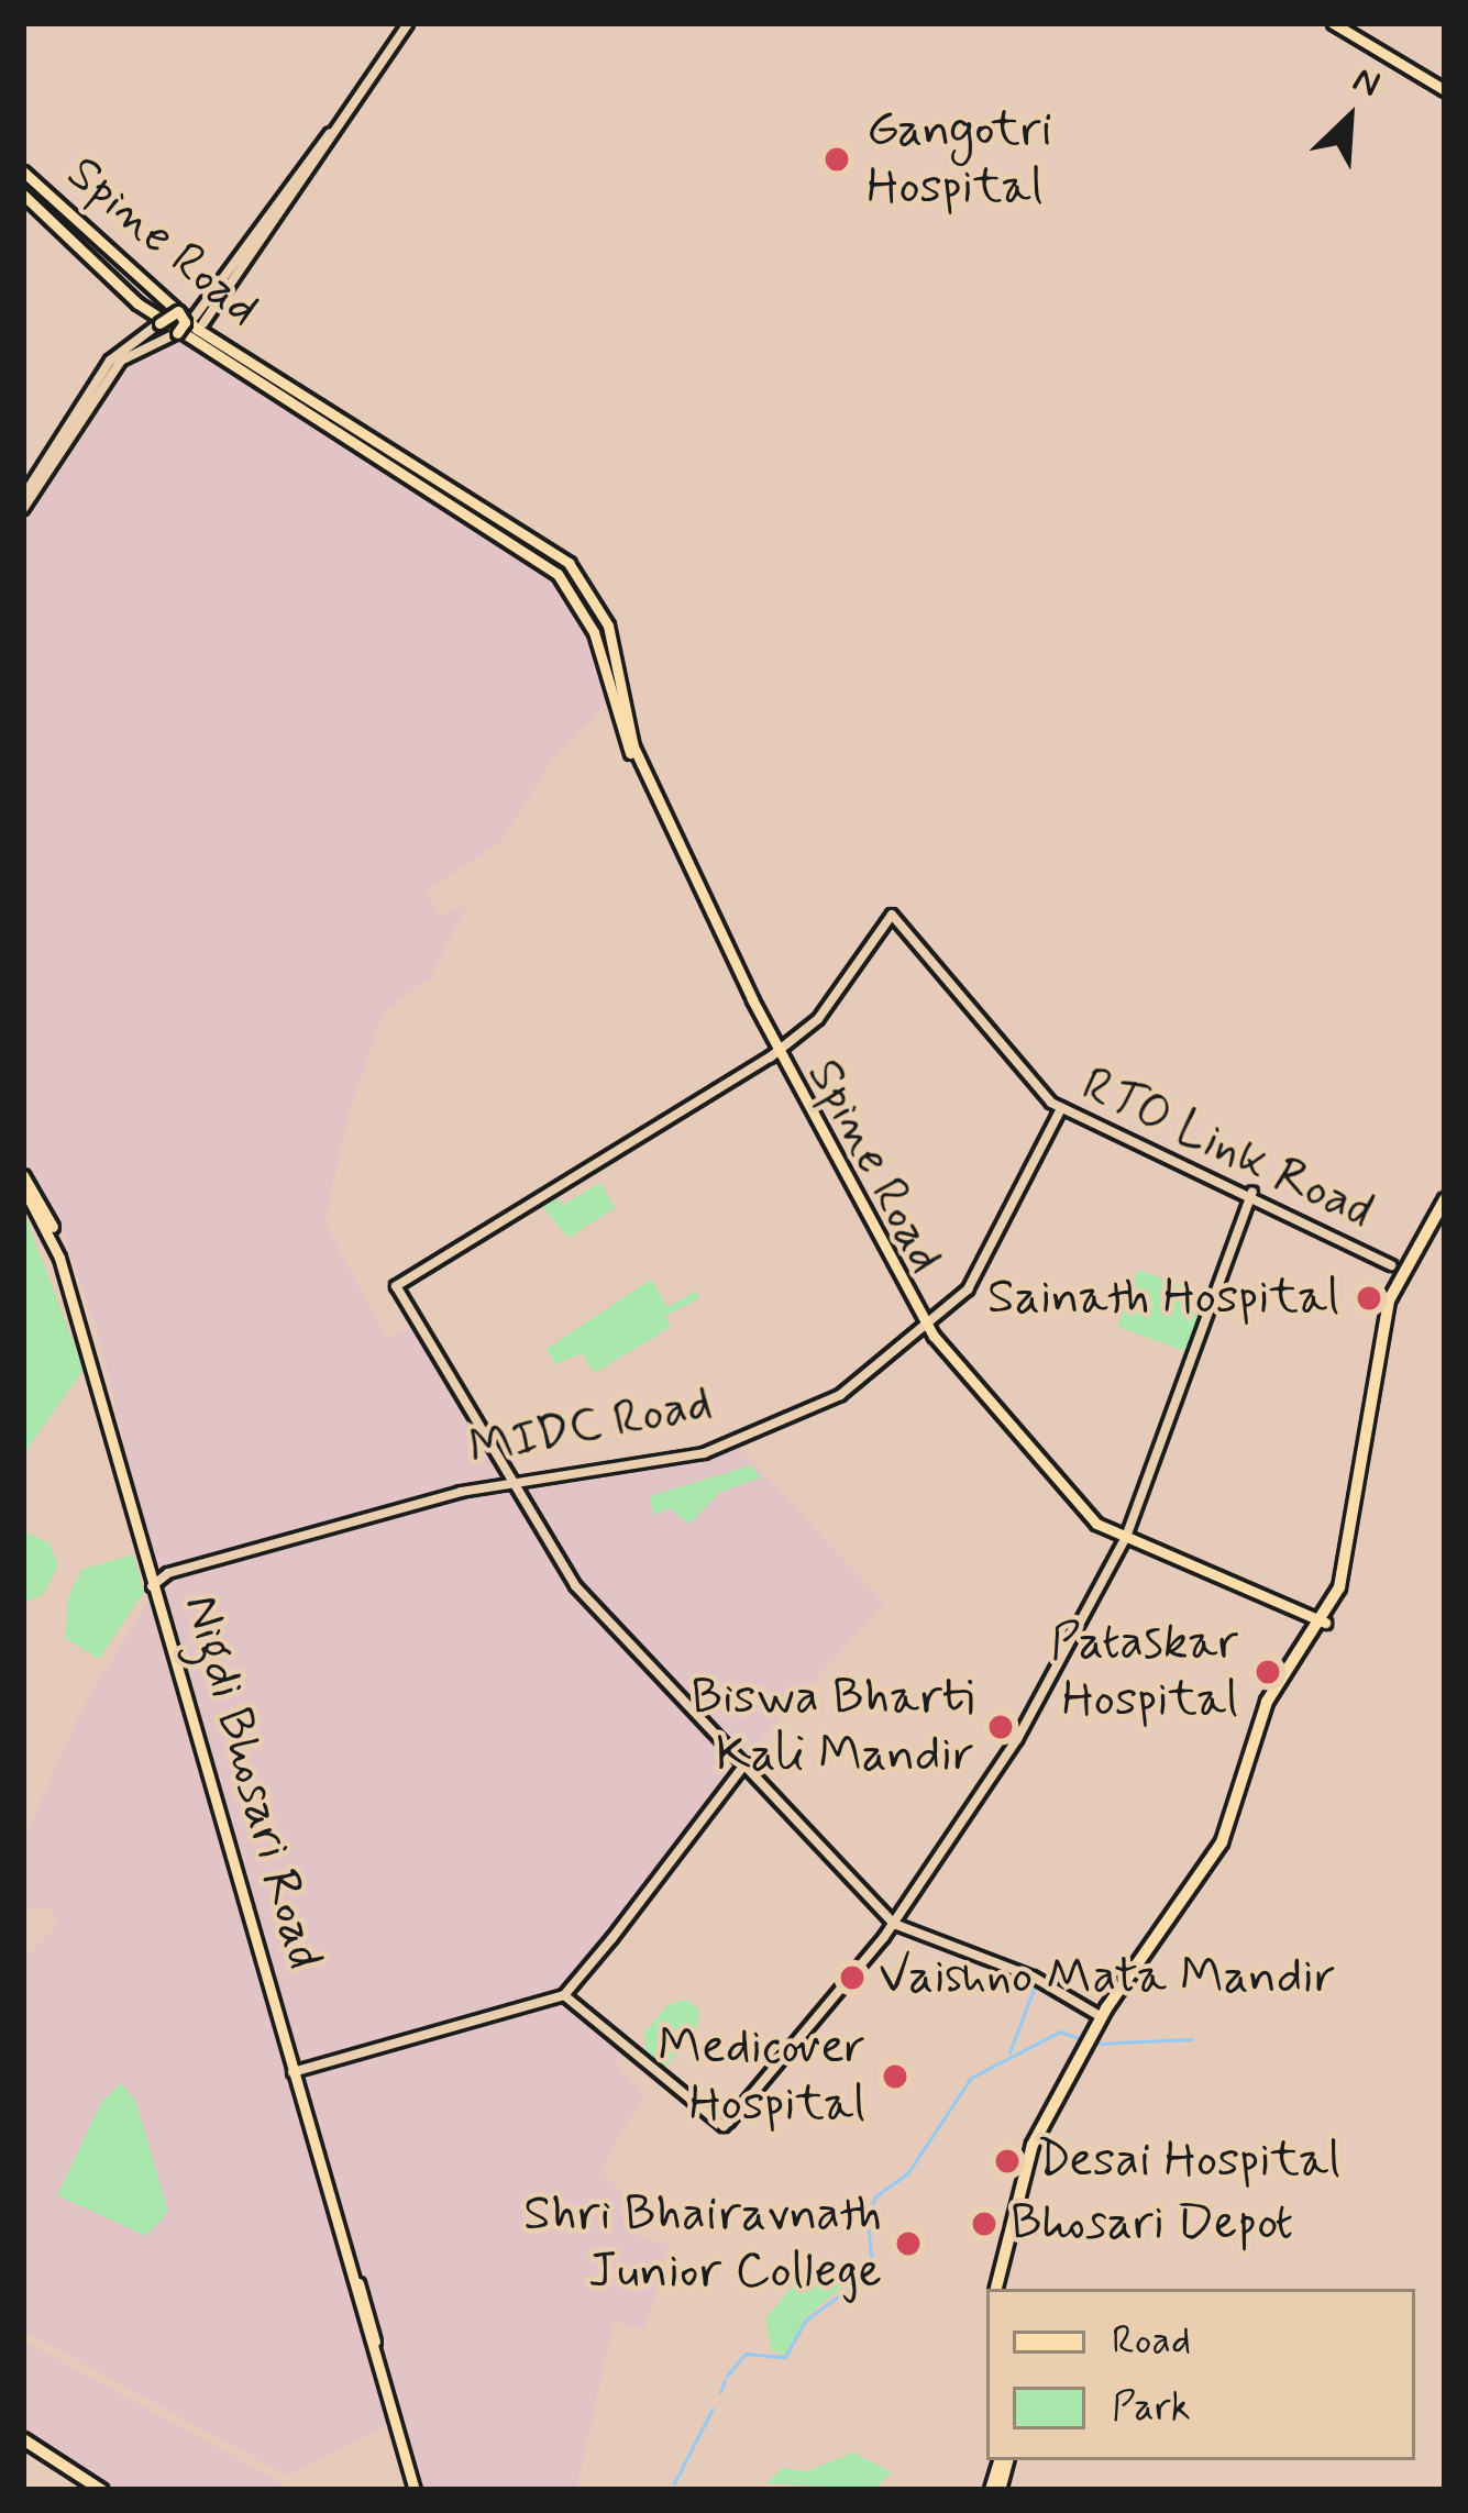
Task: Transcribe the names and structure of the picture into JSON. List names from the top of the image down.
{
  "streets": {
    "main road": [
      "Spine Road",
      "RTO Link Road",
      "MIDC Road",
      "Nigdi Bhosari Road"
    ]
  },
  "crossings": [
    ["Spine Road", "RTO Link Road"],
    ["Spine Road", "MIDC Road"],
    ["RTO Link Road", "MIDC Road"],
    ["MIDC Road", "Nigdi Bhosari Road"]
  ],
  "places": [
    "Gangotri Hospital",
    "Sainath Hospital",
    "Pataskar Hospital",
    "Biswa Bharti Kali Mandir",
    "Vaishno Mata Mandir",
    "Medicover Hospital",
    "Desai Hospital",
    "Bhosari Depot",
    "Shri Bhairavnath Junior College"
  ],
  "legend": ["Road", "Park"],
  "north": "top right"
}
